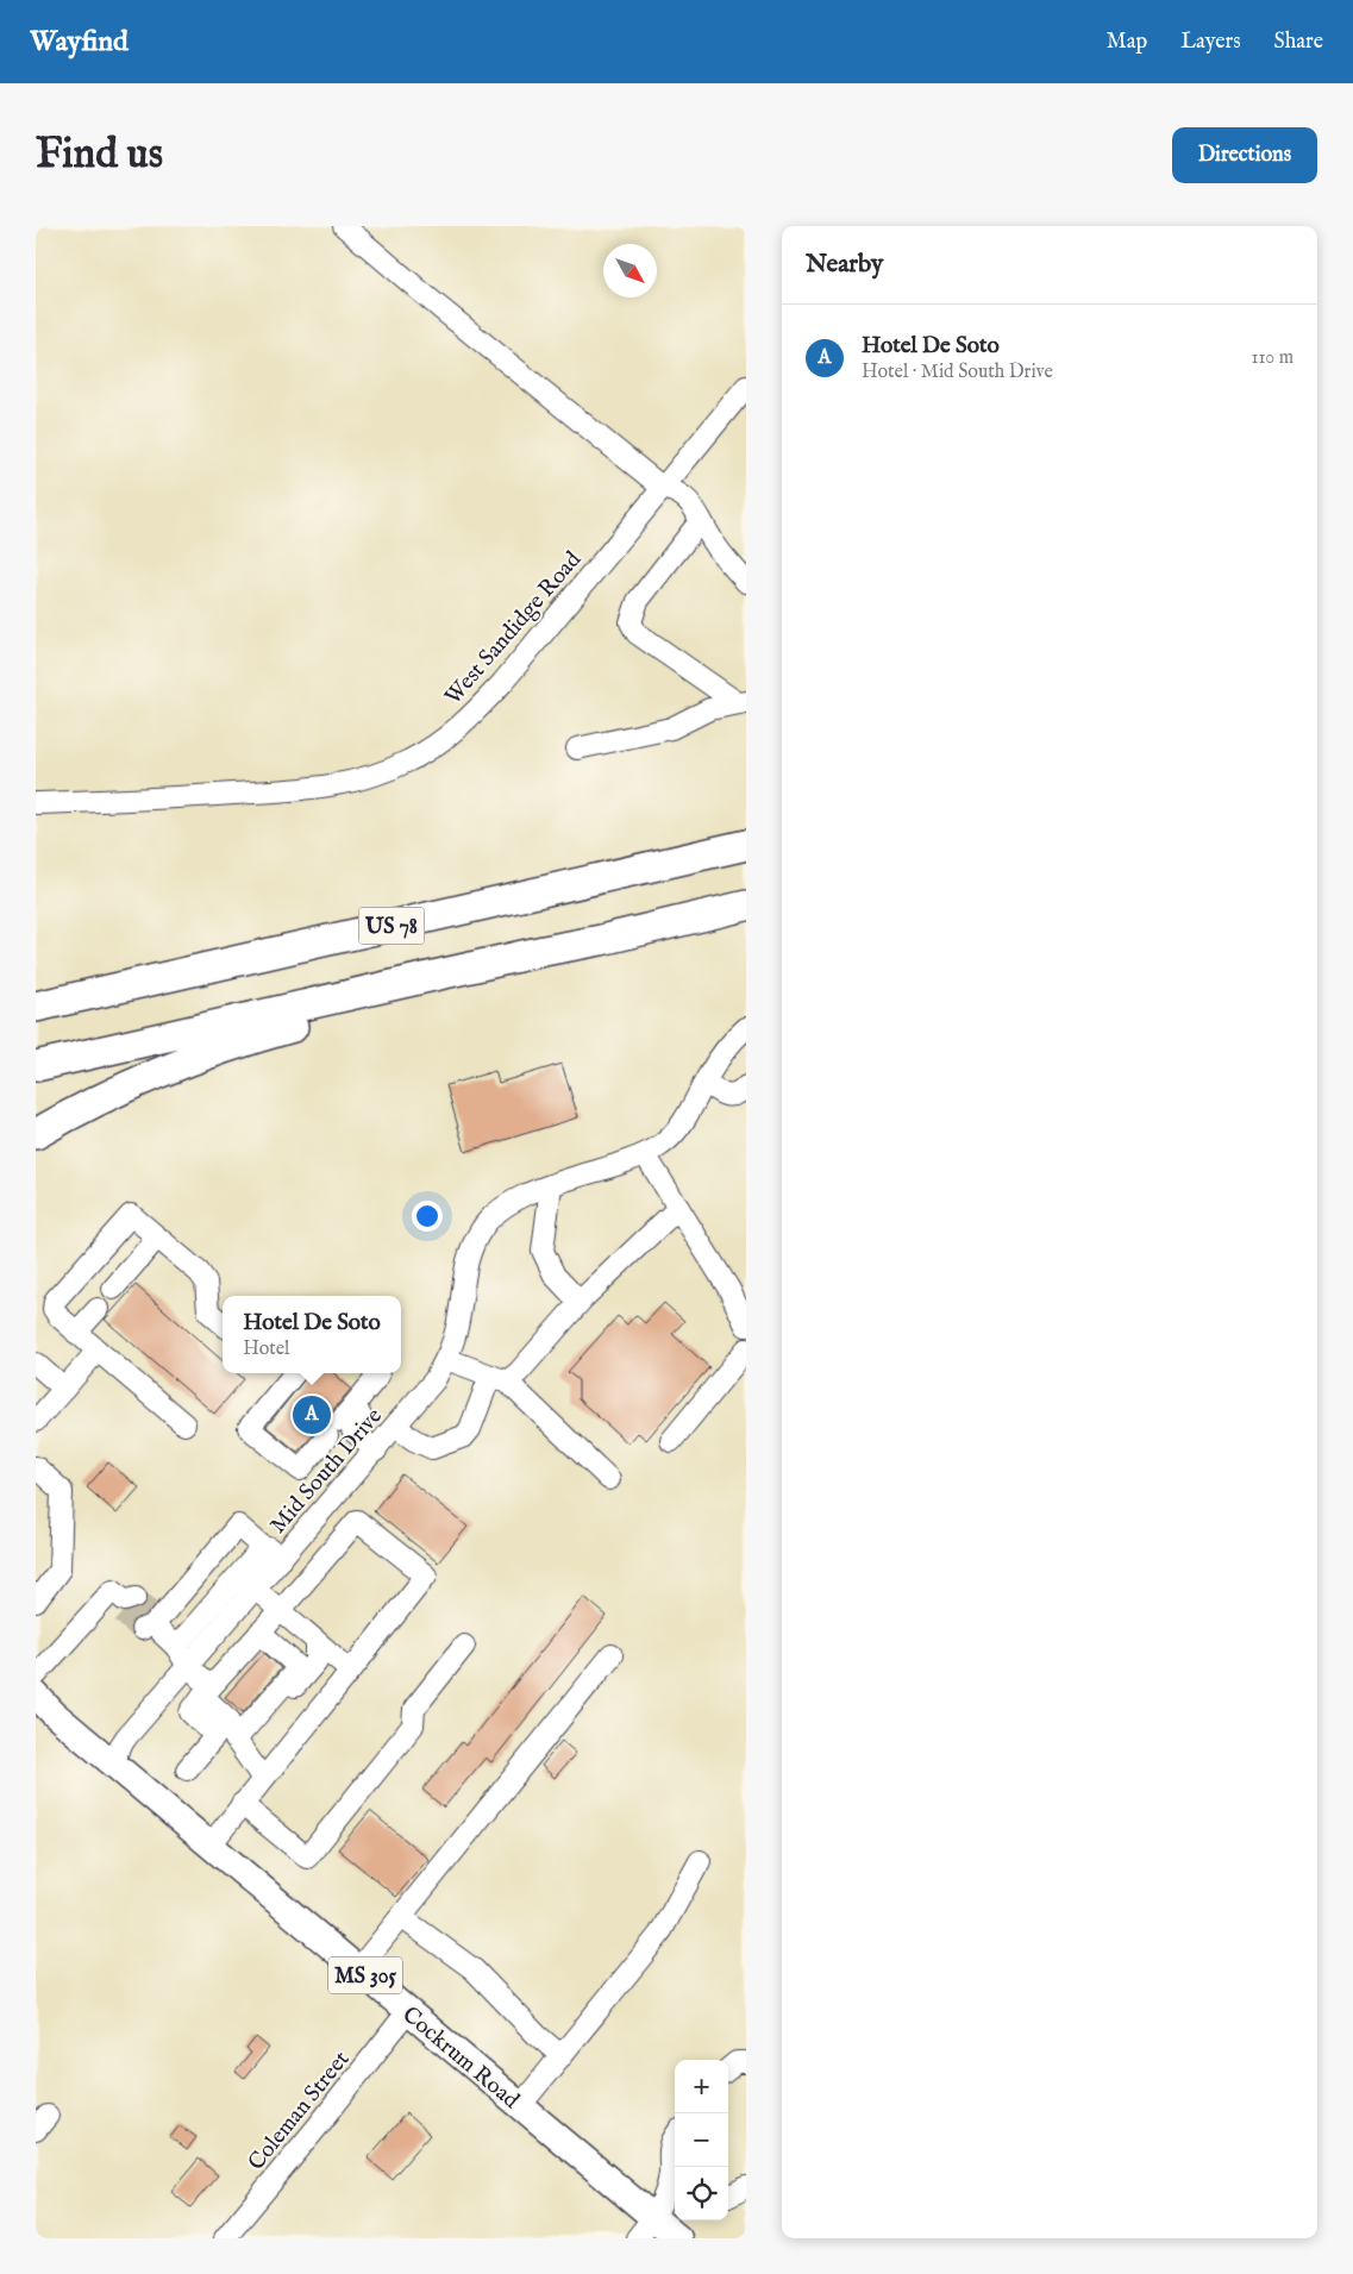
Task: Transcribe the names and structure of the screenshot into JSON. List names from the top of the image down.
{
  "streets": {
    "highway": ["US 78"],
    "main road": ["MS 305", "Cockrum Road"],
    "street": ["West Sandidge Road", "Mid South Drive", "Coleman Street"]
  },
  "crossings": [
    ["Mid South Drive", "Cockrum Road"],
    ["Cockrum Road", "Coleman Street"]
  ],
  "north": "bottom right",
  "page": {
    "header": "Wayfind",
    "nav": ["Map", "Layers", "Share"],
    "buttons": "Directions",
    "title": "Find us",
    "heading": "Nearby",
    "list": [
      {
        "mark": "A",
        "name": "Hotel De Soto",
        "note": "Hotel · Mid South Drive",
        "value": "110 m"
      }
    ],
    "popup": ["Hotel De Soto", "Hotel"],
    "pins": "A",
    "map_buttons": ["+", "−"]
  }
}
